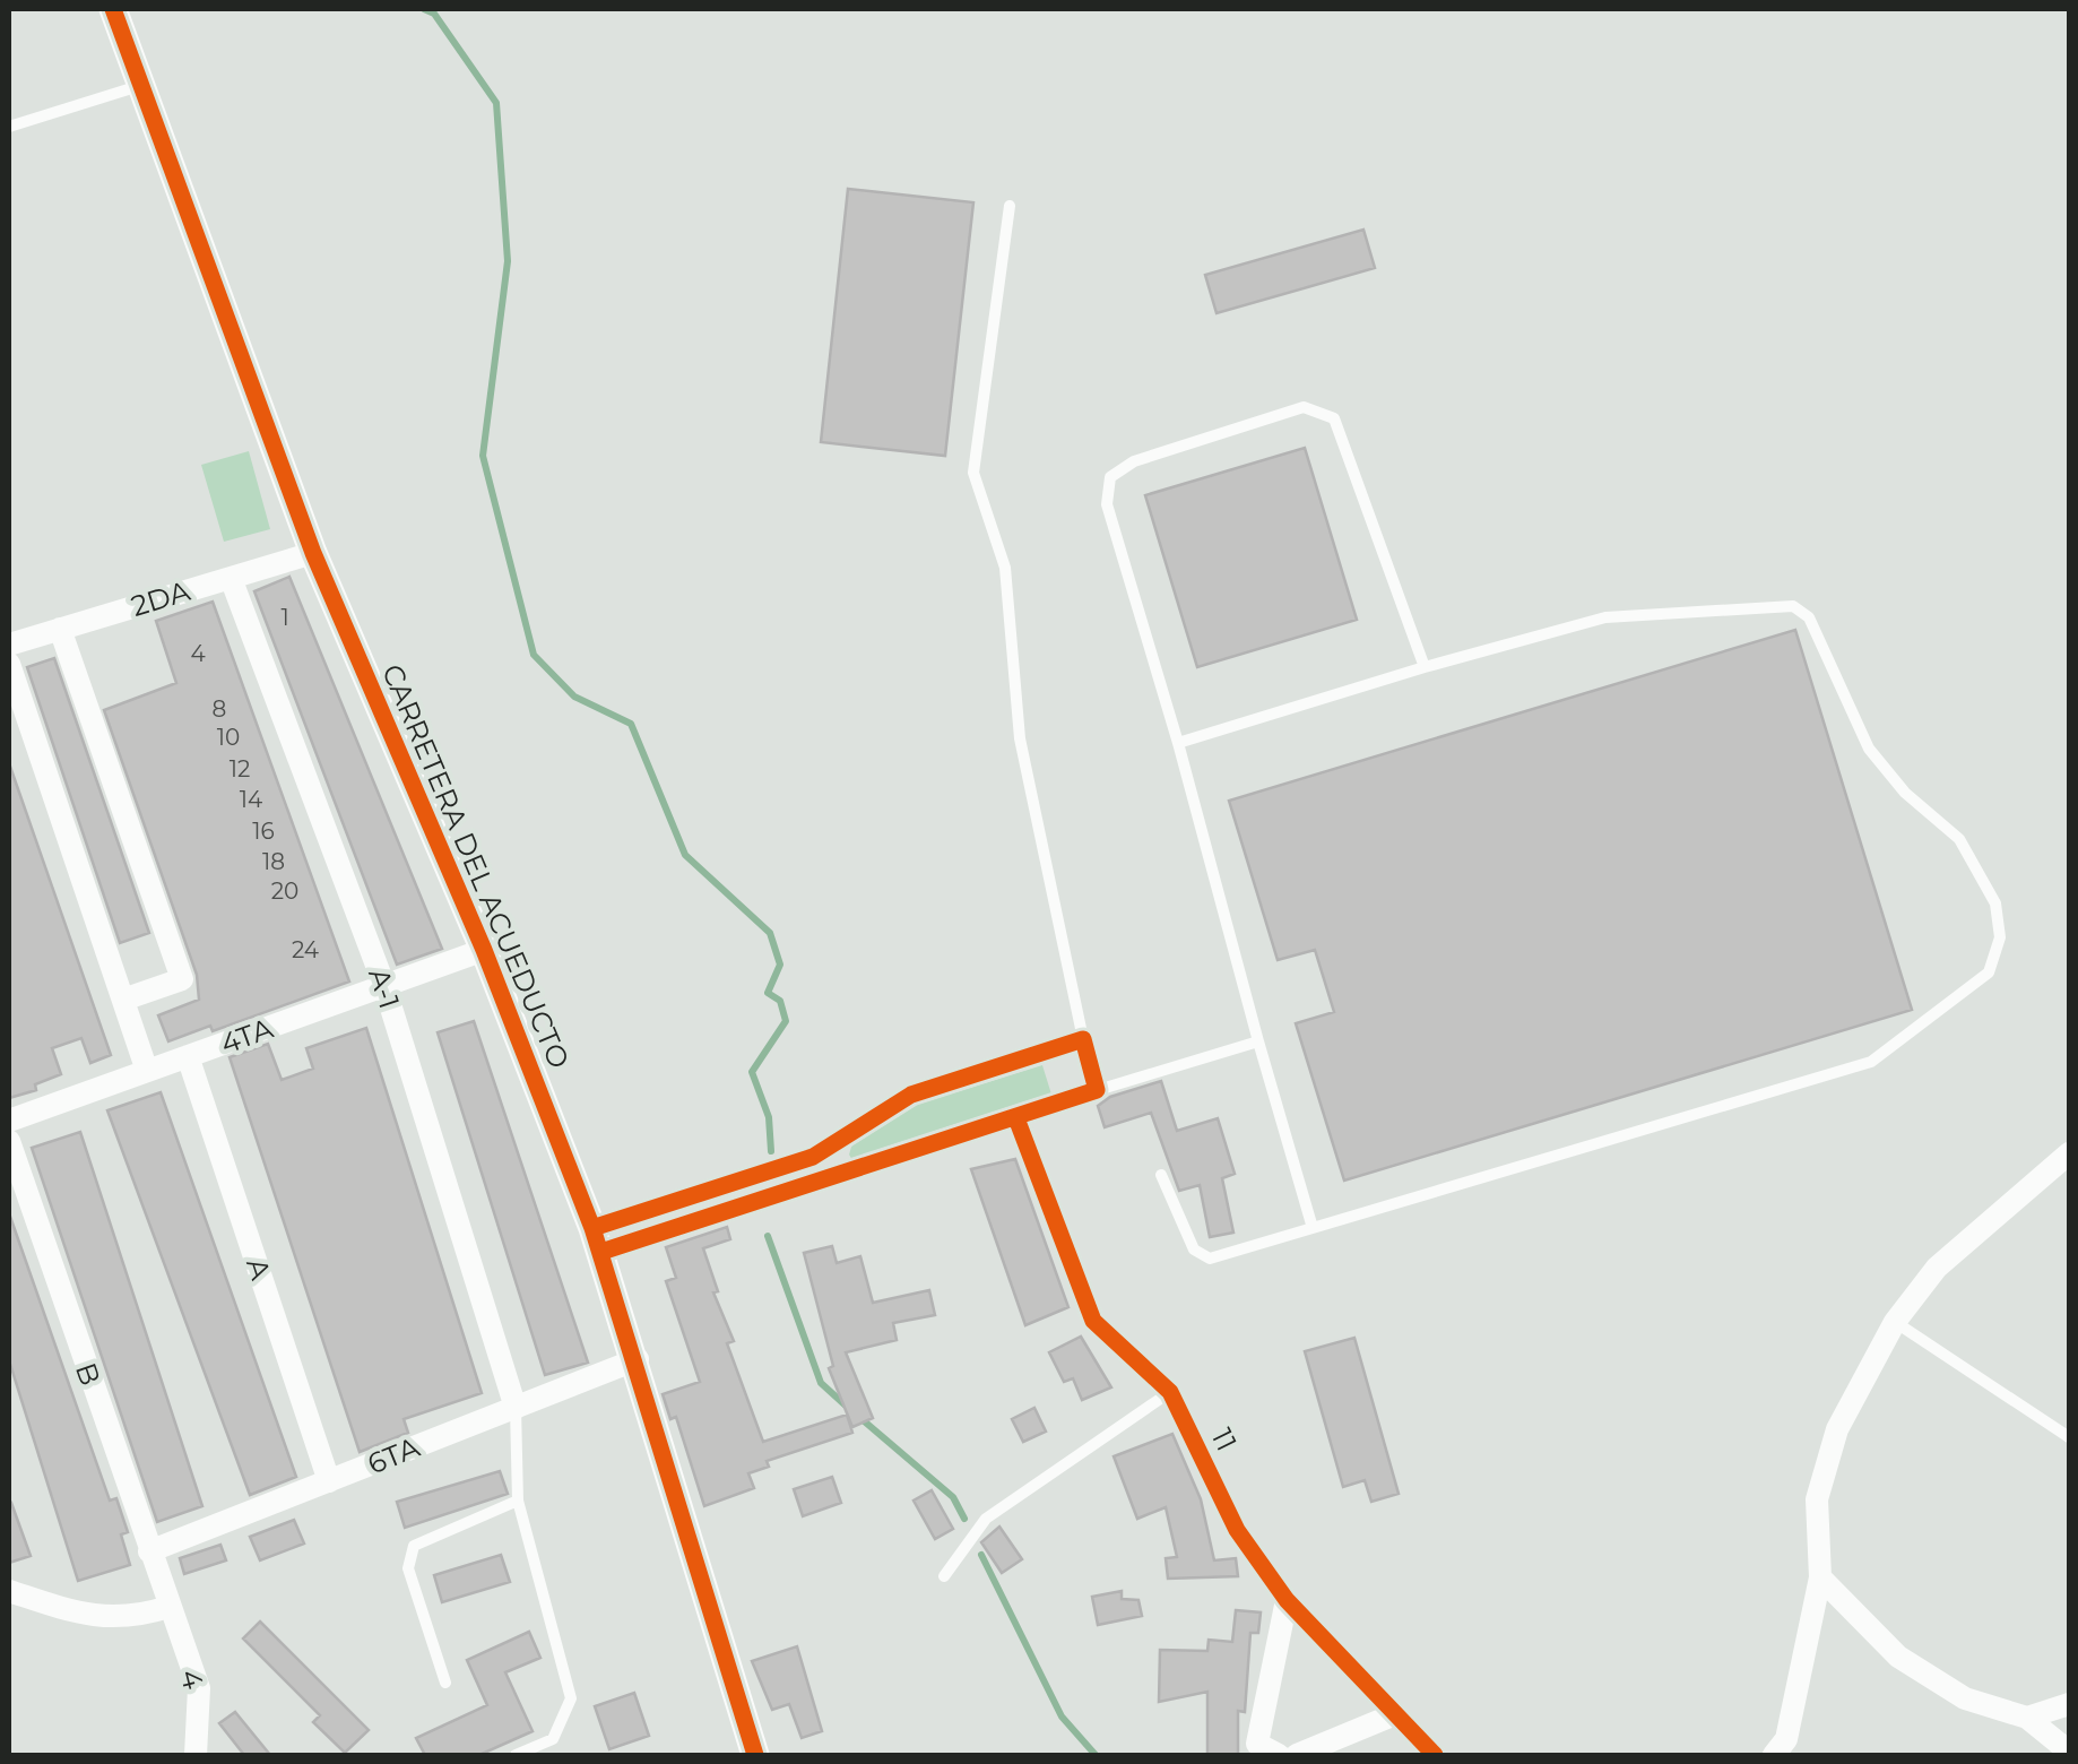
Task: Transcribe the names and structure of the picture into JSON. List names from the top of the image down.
{
  "streets": {
    "street": [
      "2DA",
      "CARRETERA DEL ACUEDUCTO",
      "A-1",
      "4TA",
      "A",
      "B",
      "11",
      "6TA",
      "4"
    ]
  },
  "crossings": [
    ["2DA", "CARRETERA DEL ACUEDUCTO"],
    ["2DA", "A-1"],
    ["CARRETERA DEL ACUEDUCTO", "4TA"],
    ["CARRETERA DEL ACUEDUCTO", "6TA"],
    ["A-1", "4TA"],
    ["A-1", "6TA"],
    ["4TA", "A"],
    ["A", "6TA"],
    ["B", "6TA"],
    ["B", "4"]
  ],
  "house_numbers": [
    "1",
    "4",
    "8",
    "10",
    "12",
    "14",
    "16",
    "18",
    "20",
    "24"
  ]
}
